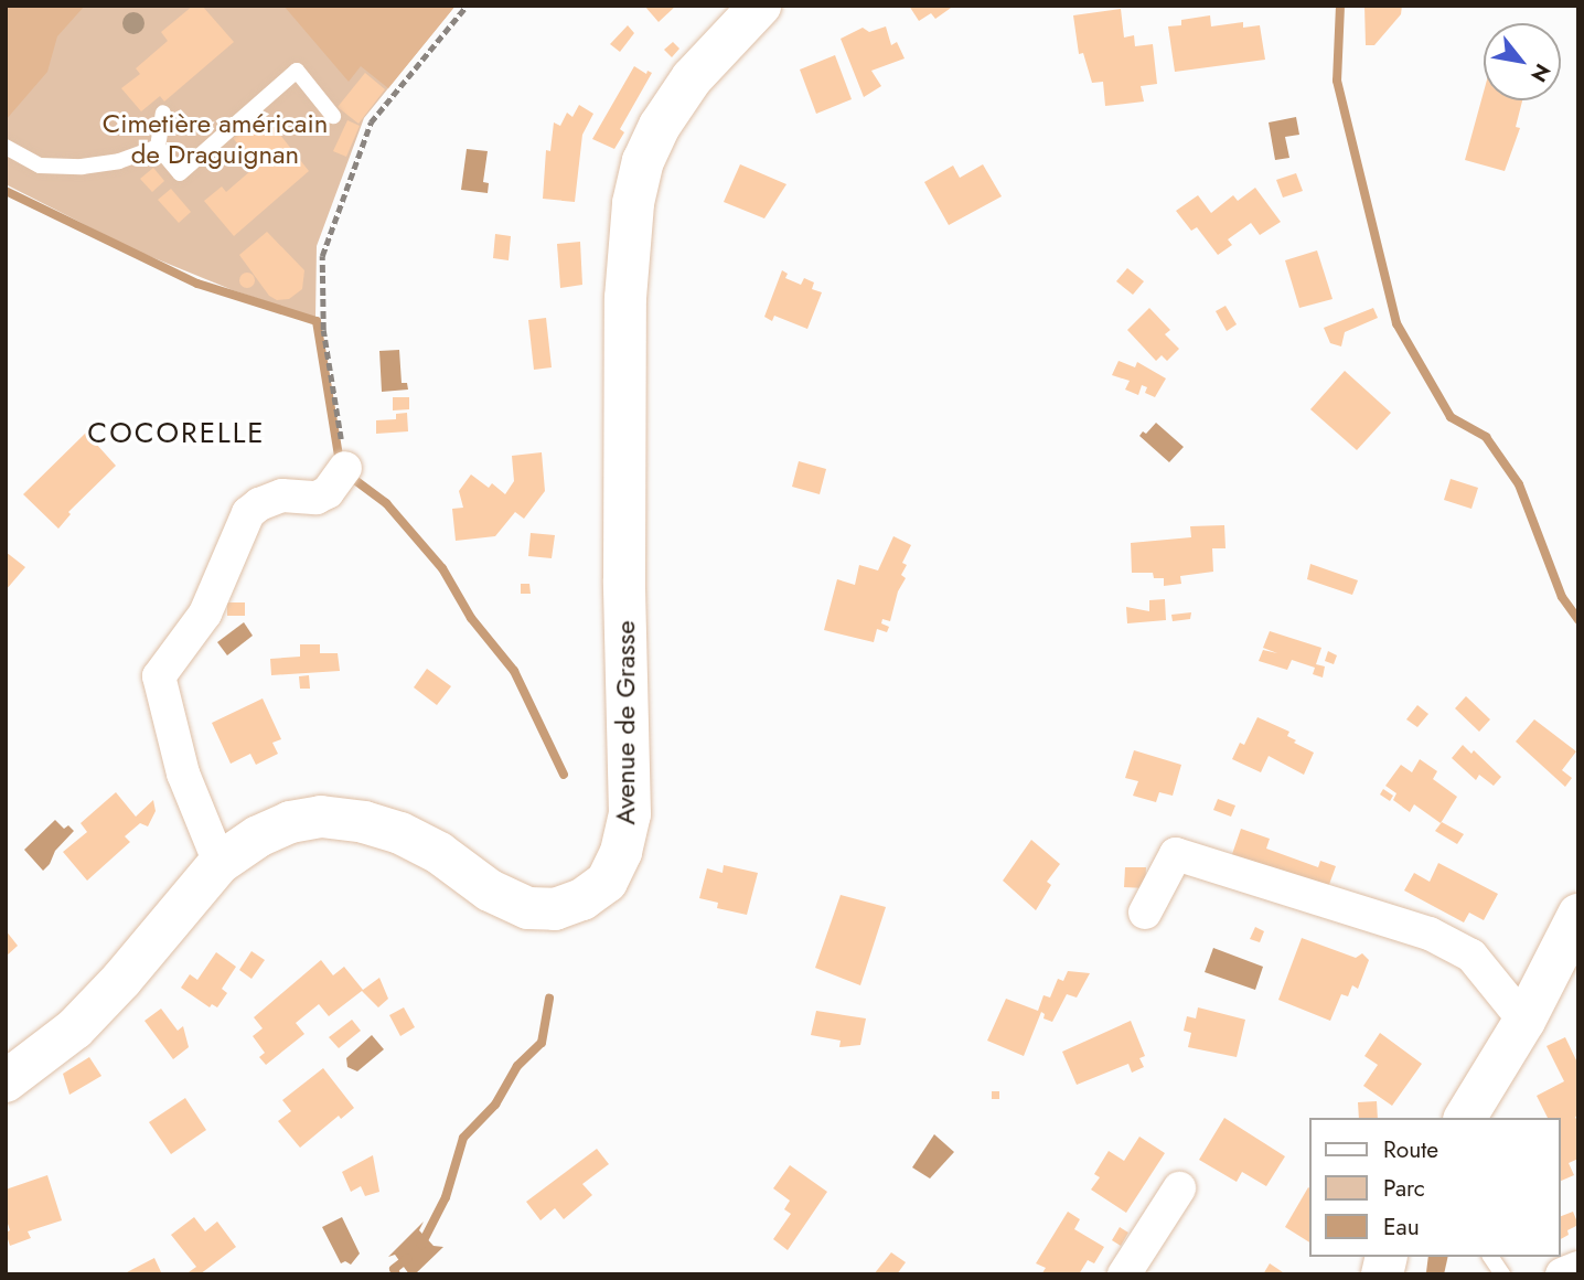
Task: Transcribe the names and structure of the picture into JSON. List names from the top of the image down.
{
  "streets": {
    "main road": ["Avenue de Grasse"]
  },
  "districts": ["COCORELLE"],
  "parks": ["Cimetière américain de Draguignan"],
  "legend": ["Route", "Parc", "Eau"],
  "north": "bottom right"
}
